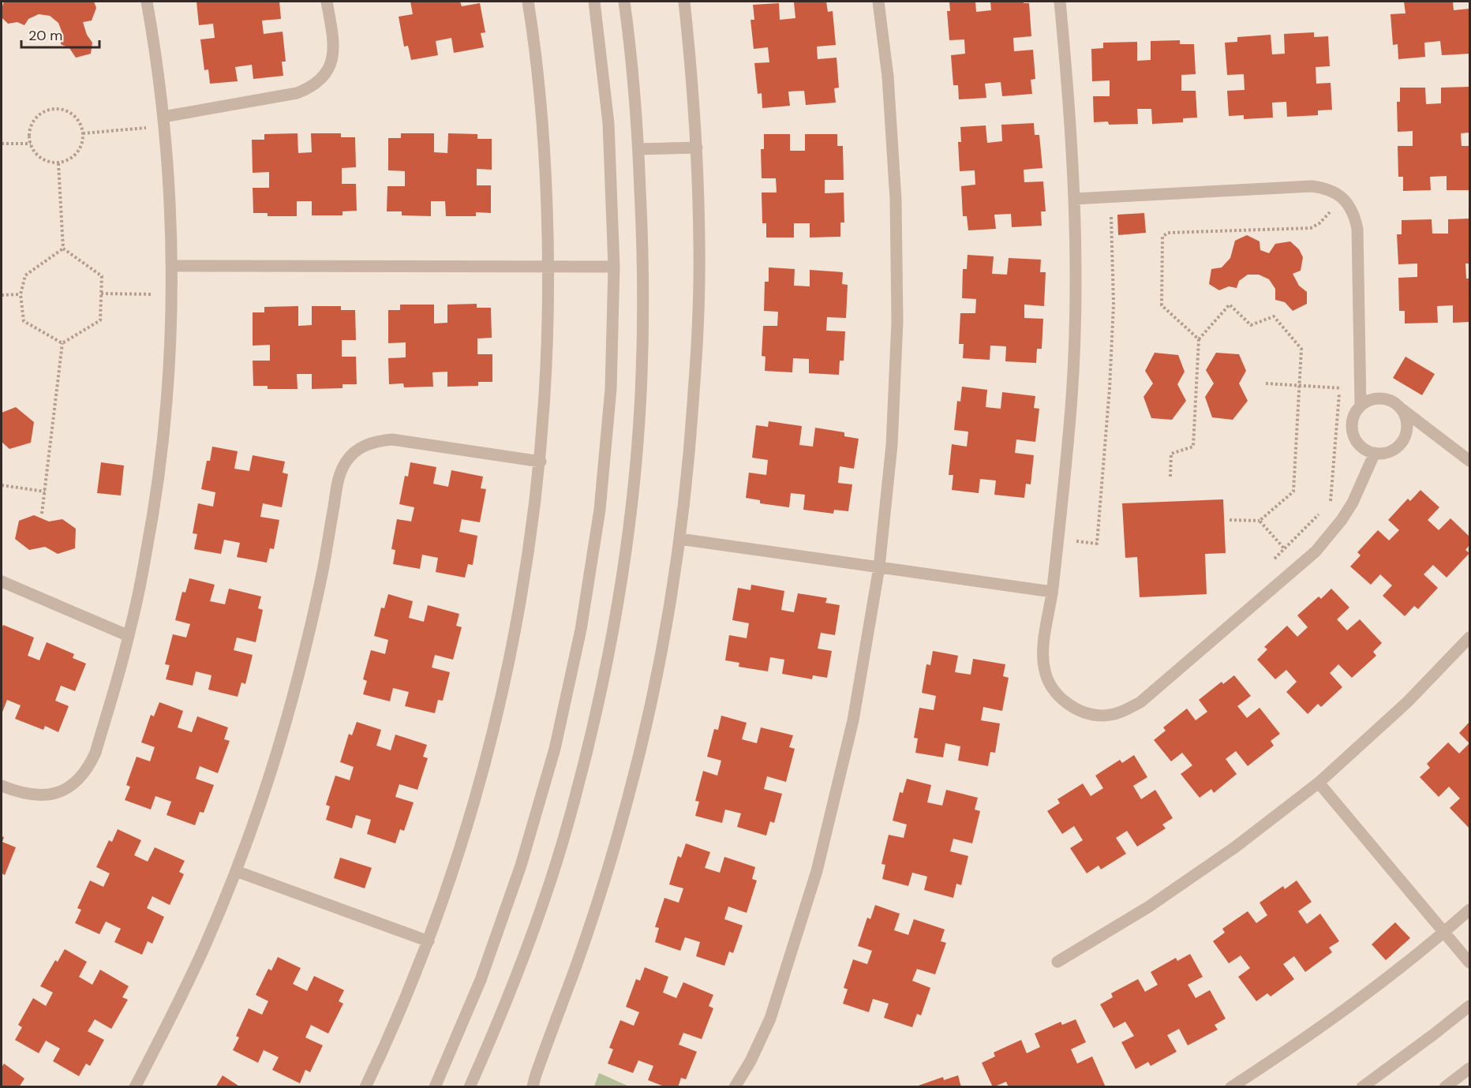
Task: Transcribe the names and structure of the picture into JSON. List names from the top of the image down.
{
  "scale_bar": "20 m"
}
